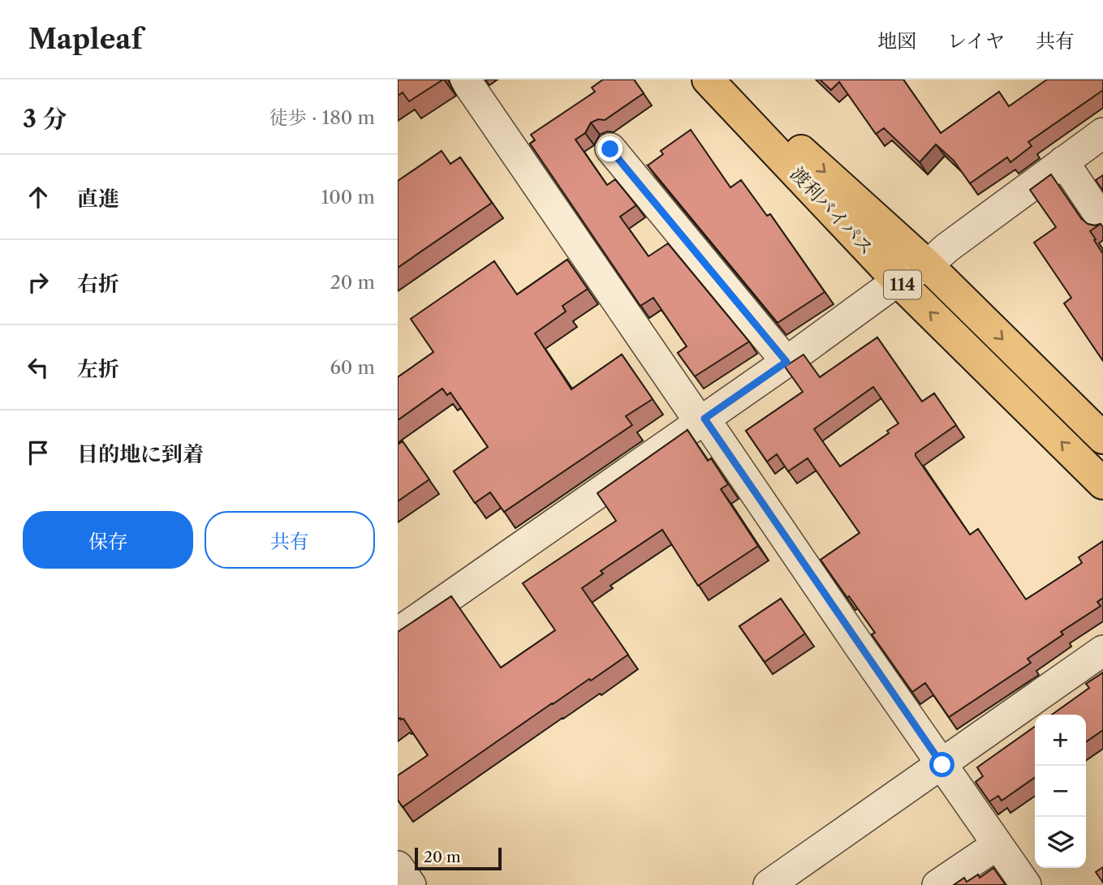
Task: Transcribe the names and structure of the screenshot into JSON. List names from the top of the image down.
{
  "streets": {
    "highway": ["渡利バイパス", "114"]
  },
  "scale_bar": "20 m",
  "page": {
    "header": "Mapleaf",
    "nav": ["地図", "レイヤ", "共有"],
    "heading": ["3 分", "徒歩 · 180 m"],
    "list": [
      ["直進", "100 m"],
      ["右折", "20 m"],
      ["左折", "60 m"],
      "目的地に到着"
    ],
    "buttons": ["保存", "共有"],
    "map_buttons": ["+", "−"],
    "scale": "20 m"
  }
}
